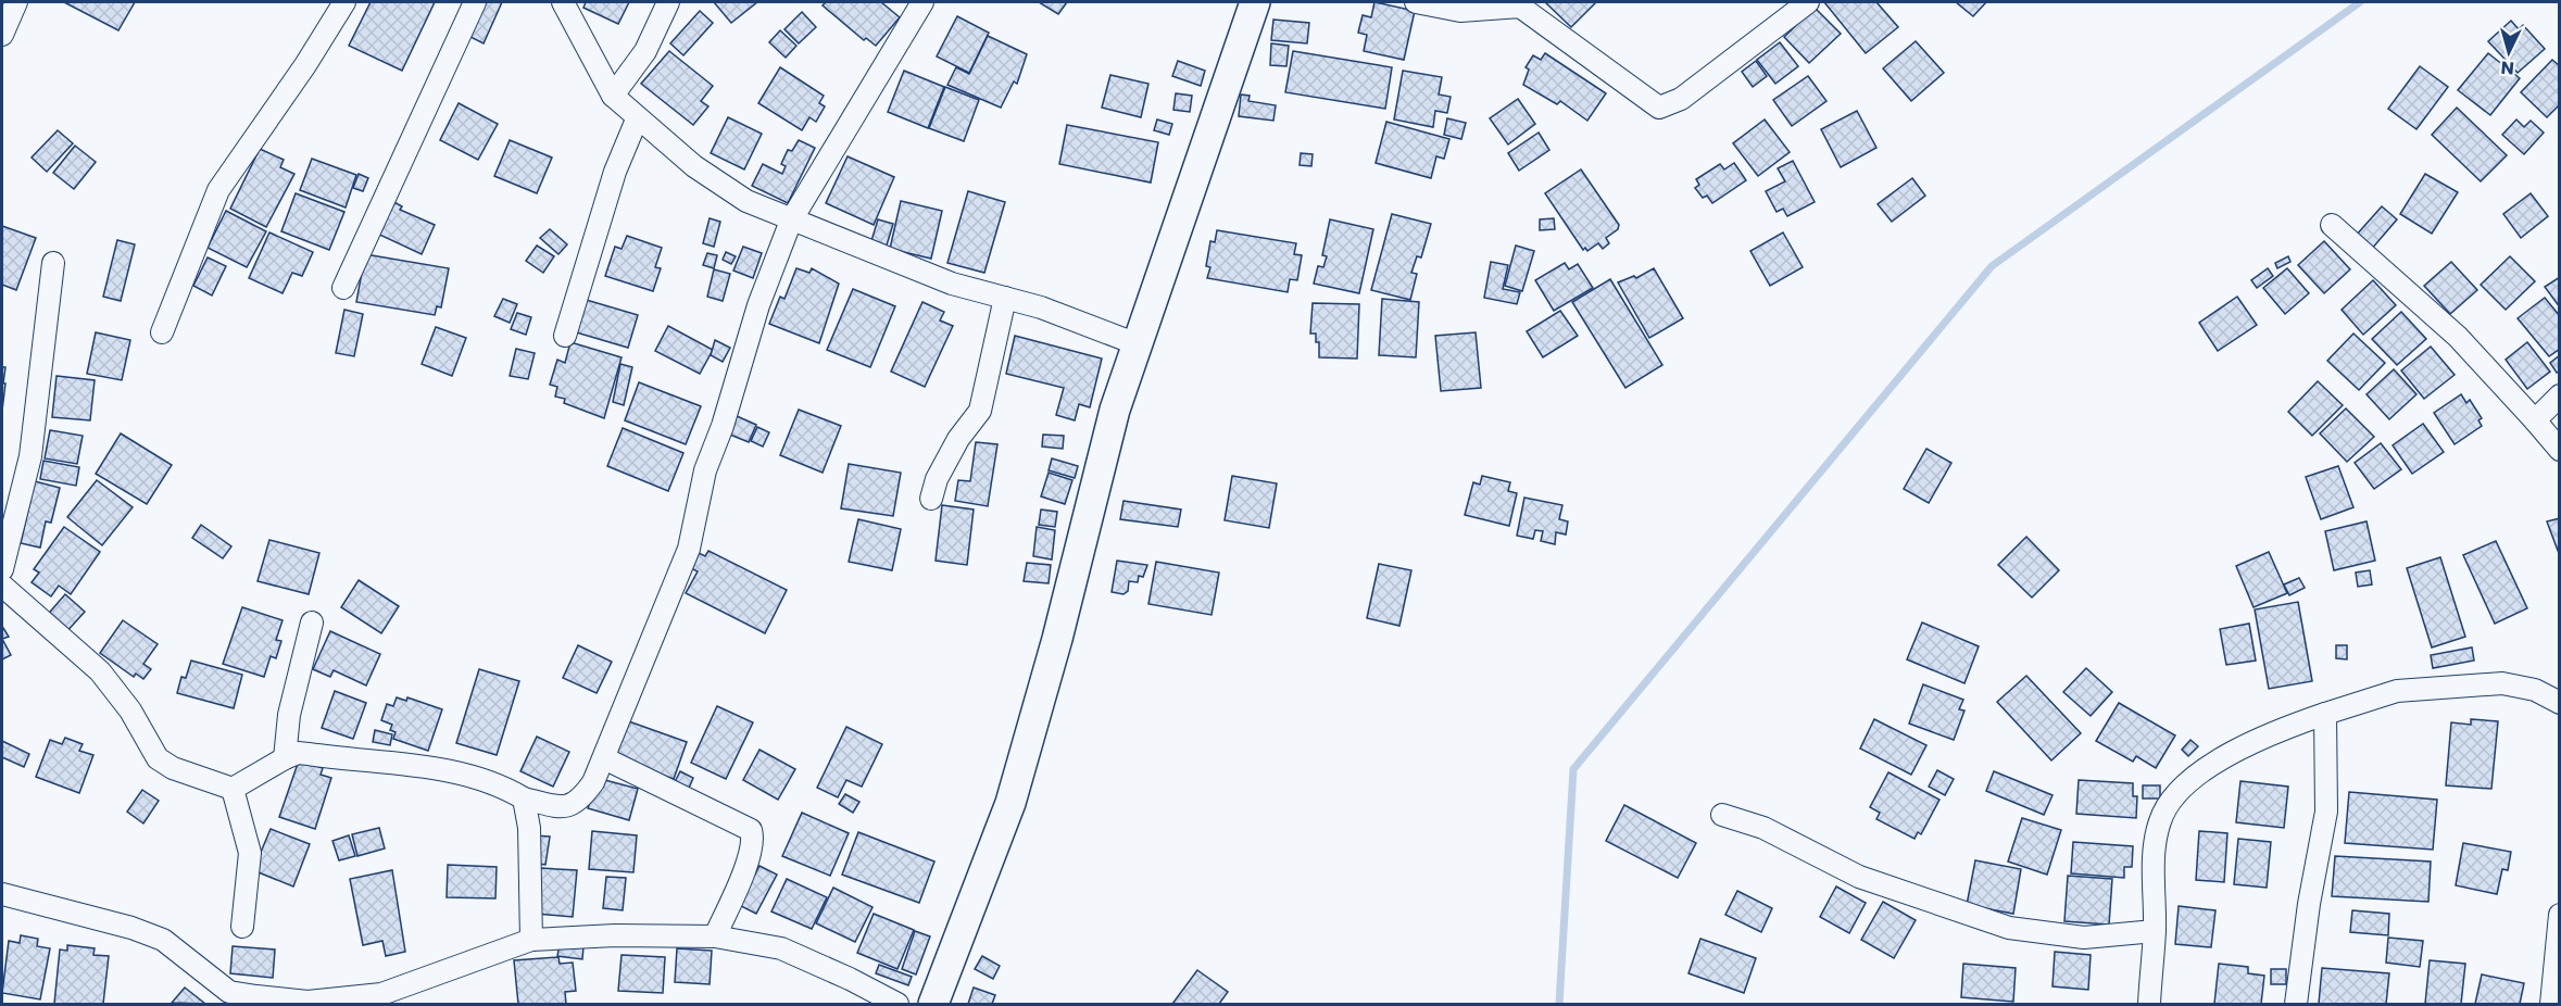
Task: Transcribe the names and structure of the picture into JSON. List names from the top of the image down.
{
  "north": "bottom"
}
